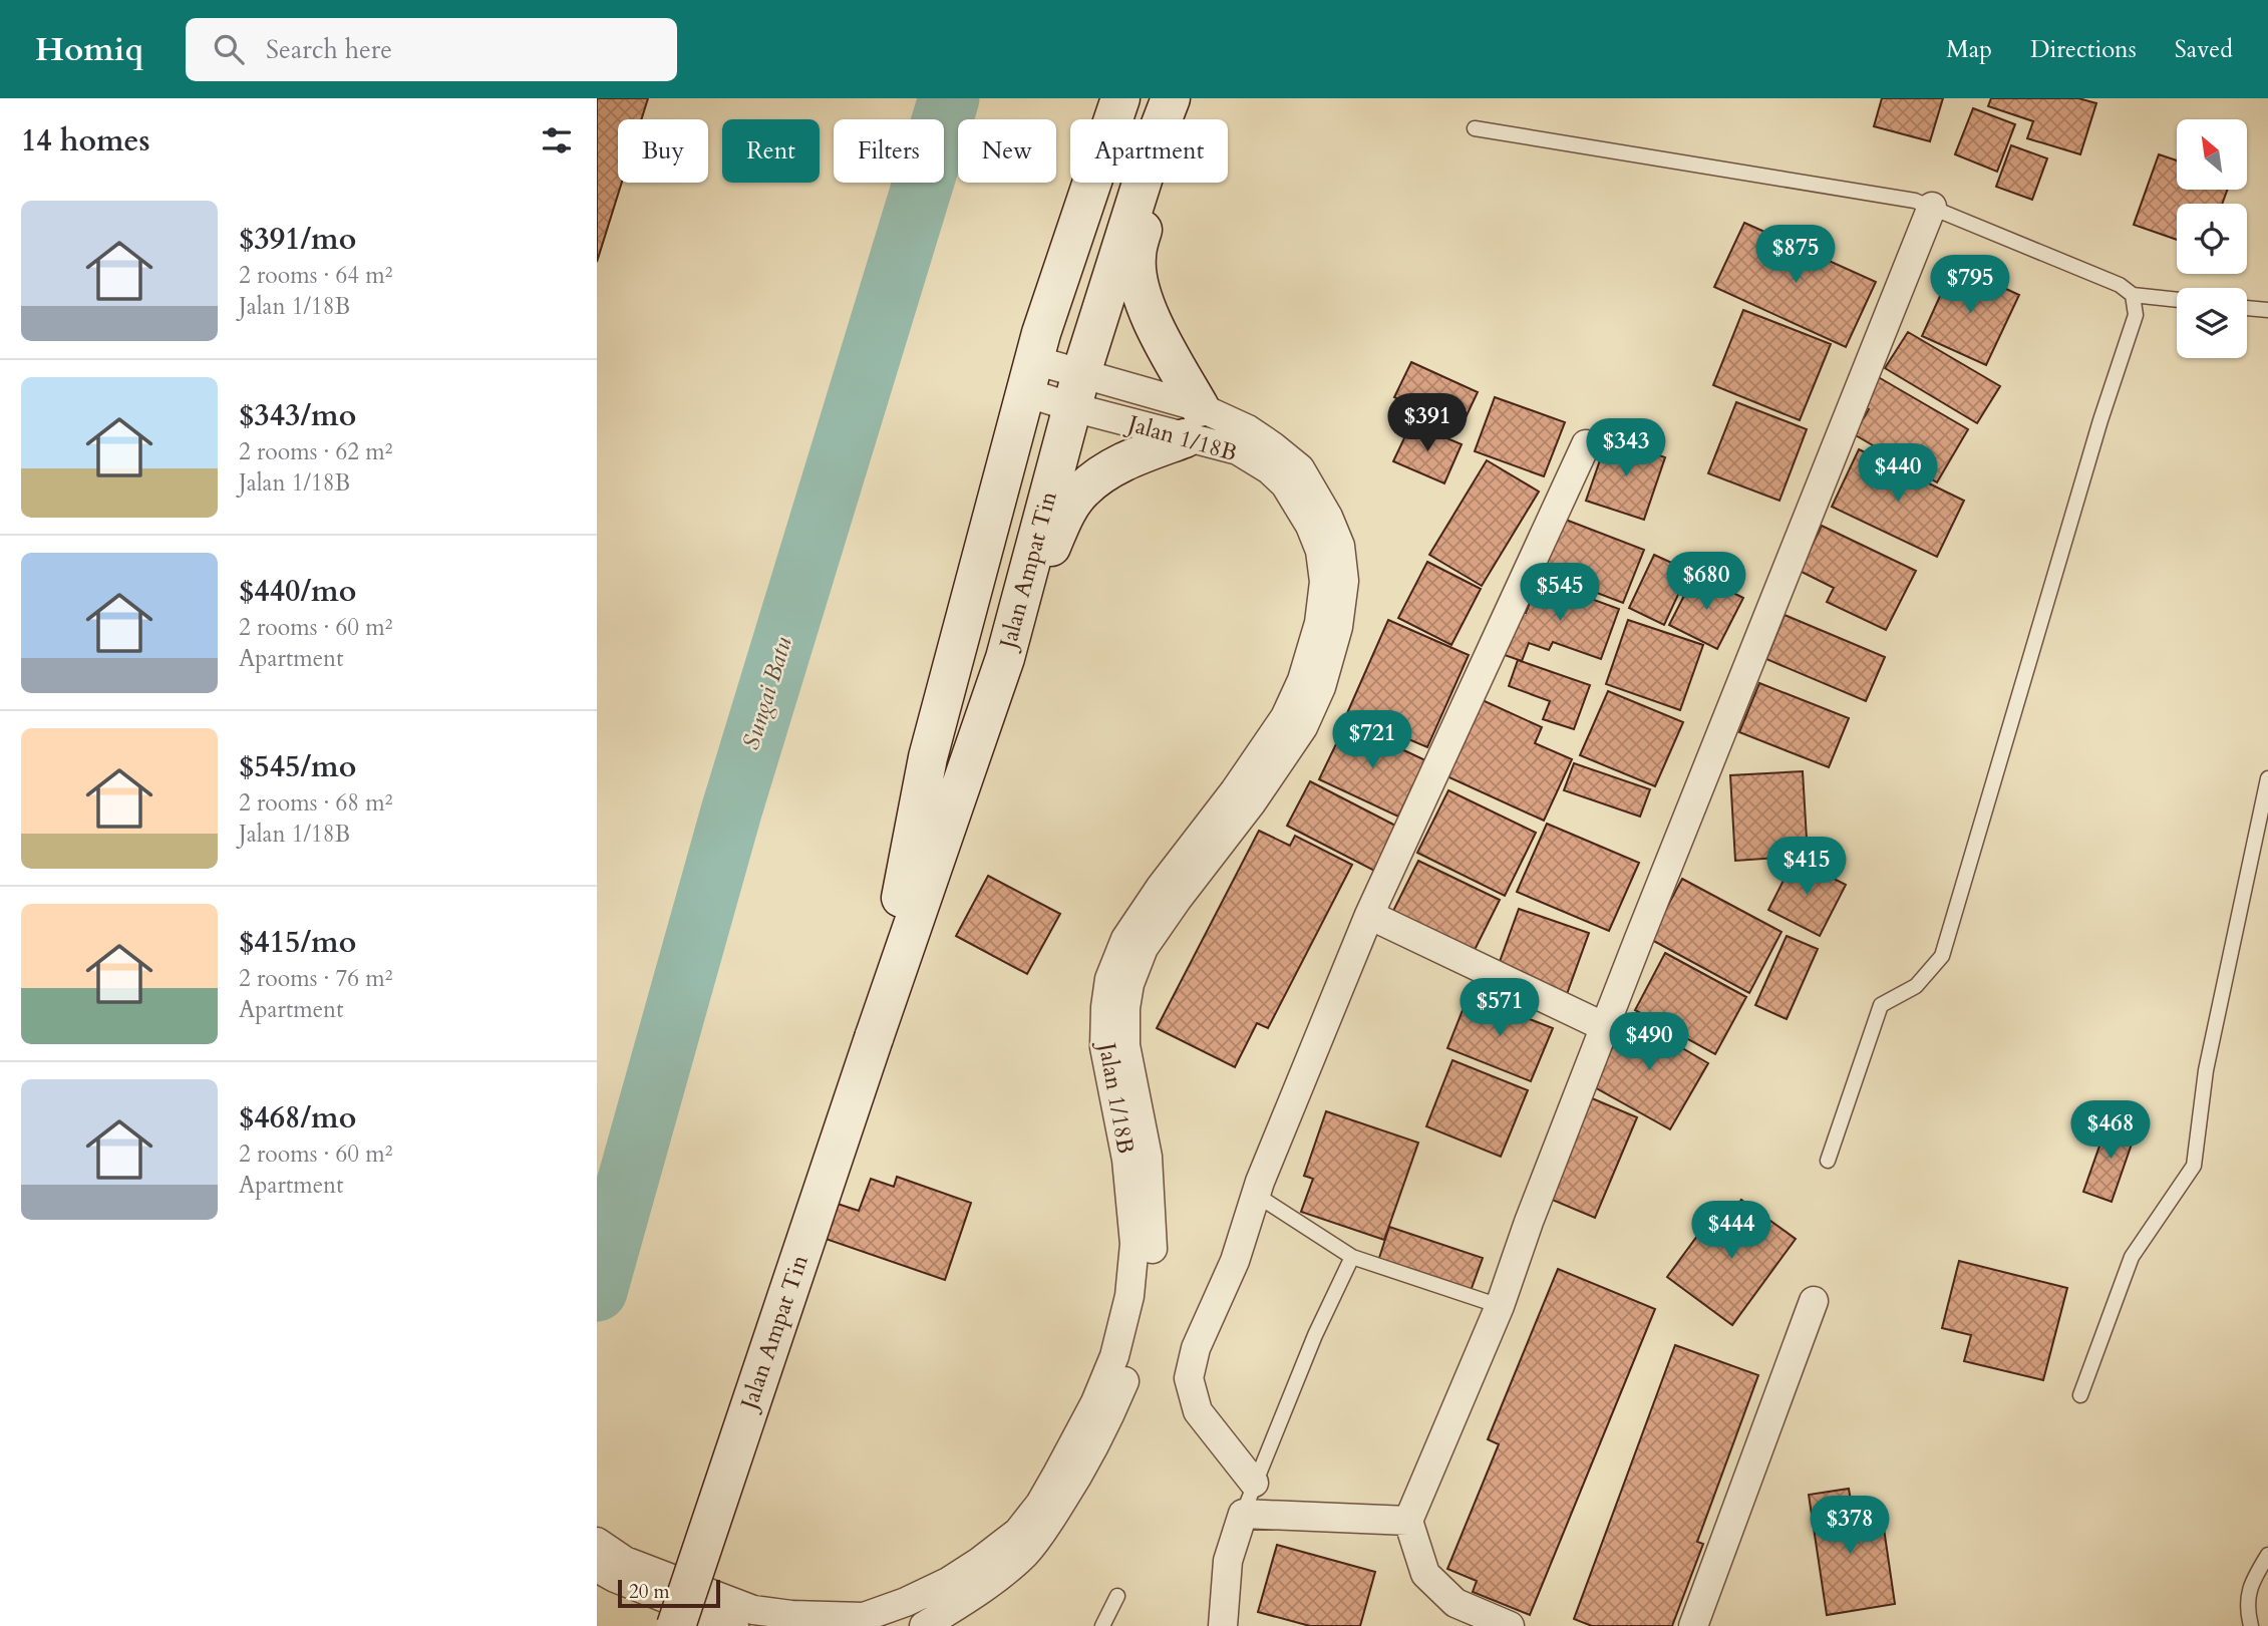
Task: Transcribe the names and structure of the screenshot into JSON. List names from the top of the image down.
{
  "streets": {
    "street": ["Jalan 1/18B", "Jalan Ampat Tin"]
  },
  "crossings": [
    ["Jalan 1/18B", "Jalan Ampat Tin"]
  ],
  "water": ["Sungai Batu"],
  "scale_bar": "20 m",
  "north": "top left",
  "page": {
    "header": "Homiq",
    "search": "Search here",
    "nav": ["Map", "Directions", "Saved"],
    "heading": "14 homes",
    "chip": [
      "Buy",
      "Rent",
      "Filters",
      "New",
      "Apartment"
    ],
    "list": [
      {
        "name": "$391/mo",
        "note": "2 rooms · 64 m² · Jalan 1/18B"
      },
      {
        "name": "$343/mo",
        "note": "2 rooms · 62 m² · Jalan 1/18B"
      },
      {
        "name": "$440/mo",
        "note": "2 rooms · 60 m² · Apartment"
      },
      {
        "name": "$545/mo",
        "note": "2 rooms · 68 m² · Jalan 1/18B"
      },
      {
        "name": "$415/mo",
        "note": "2 rooms · 76 m² · Apartment"
      },
      {
        "name": "$468/mo",
        "note": "2 rooms · 60 m² · Apartment"
      }
    ],
    "price": [
      "$875",
      "$795",
      "$391",
      "$343",
      "$440",
      "$680",
      "$545",
      "$721",
      "$415",
      "$571",
      "$490",
      "$468",
      "$444",
      "$378"
    ],
    "scale": "20 m"
  }
}
